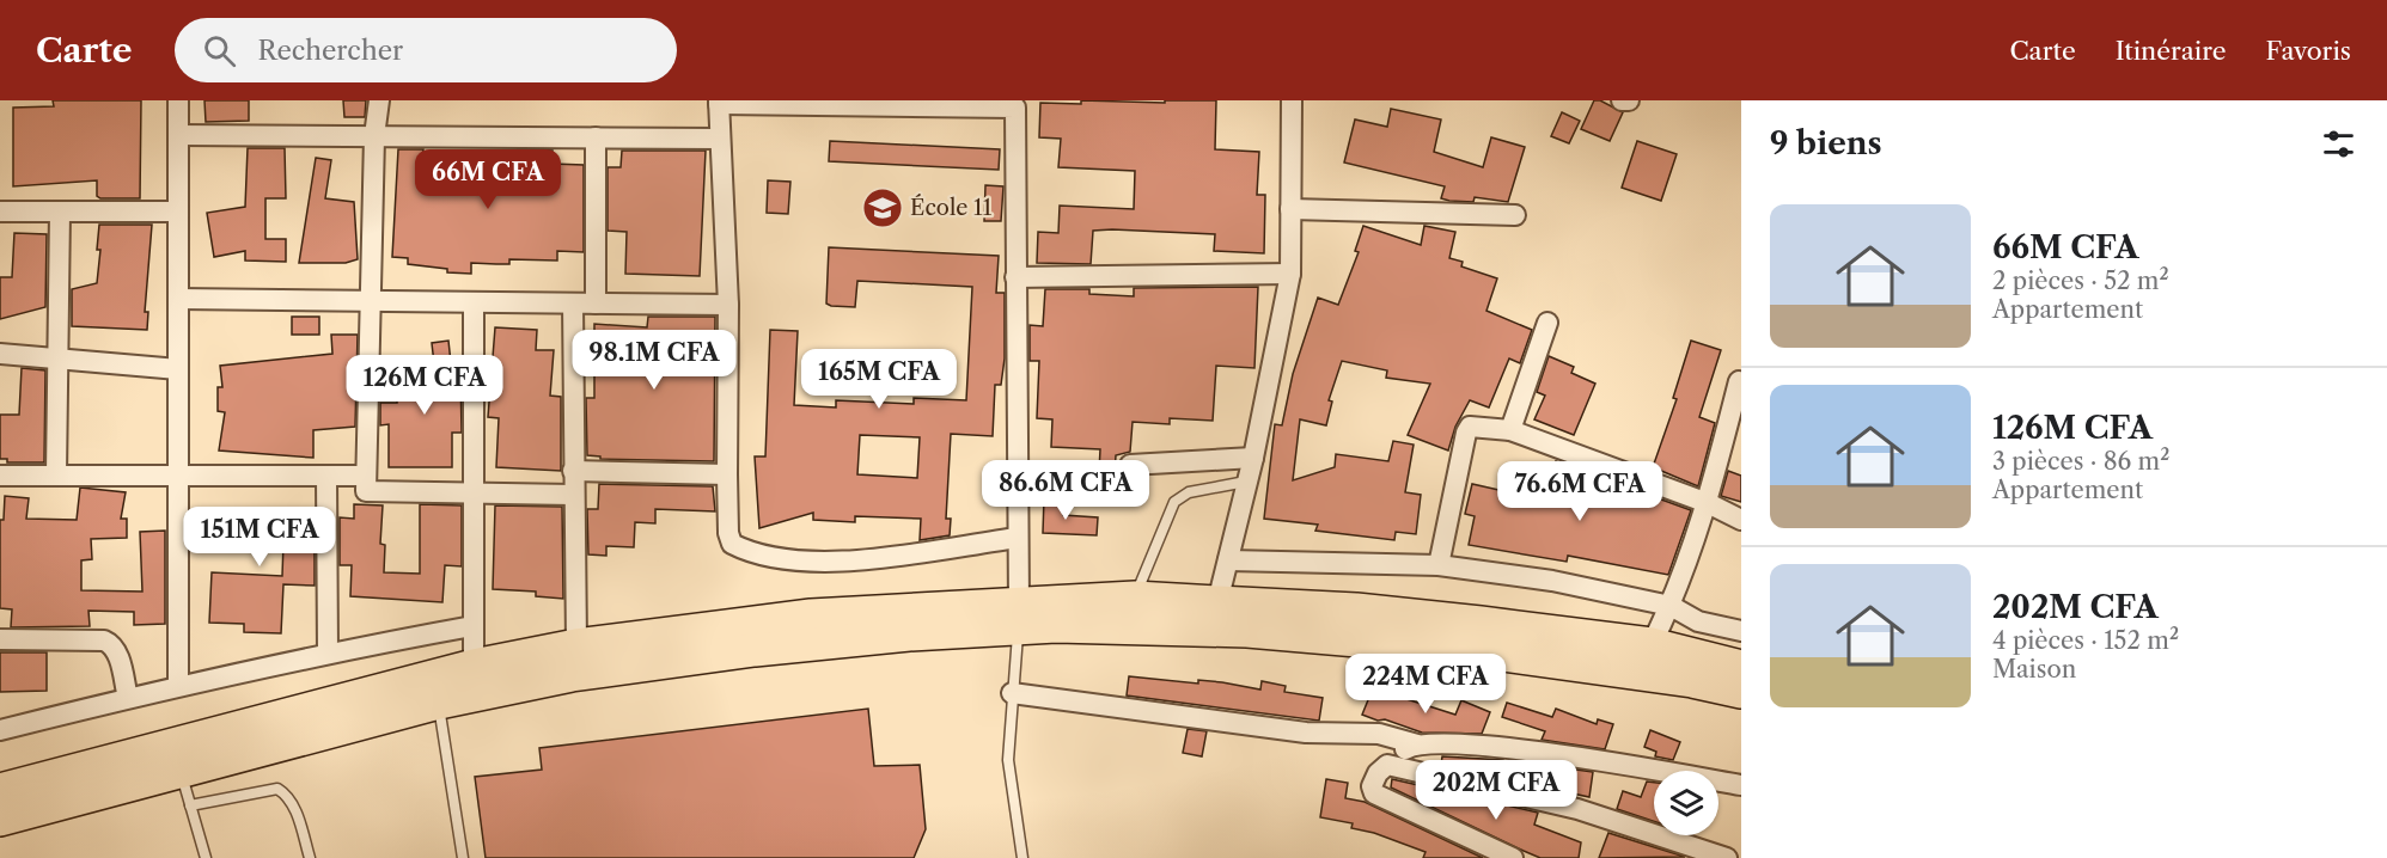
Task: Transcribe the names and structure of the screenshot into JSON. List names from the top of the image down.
{
  "places": {
    "school or university": ["École 11"]
  },
  "page": {
    "header": "Carte",
    "search": "Rechercher",
    "nav": ["Carte", "Itinéraire", "Favoris"],
    "heading": "9 biens",
    "price": [
      "66M CFA",
      "98.1M CFA",
      "165M CFA",
      "126M CFA",
      "86.6M CFA",
      "76.6M CFA",
      "151M CFA",
      "224M CFA",
      "202M CFA"
    ],
    "list": [
      {
        "name": "66M CFA",
        "note": "2 pièces · 52 m² · Appartement"
      },
      {
        "name": "126M CFA",
        "note": "3 pièces · 86 m² · Appartement"
      },
      {
        "name": "202M CFA",
        "note": "4 pièces · 152 m² · Maison"
      }
    ]
  }
}
